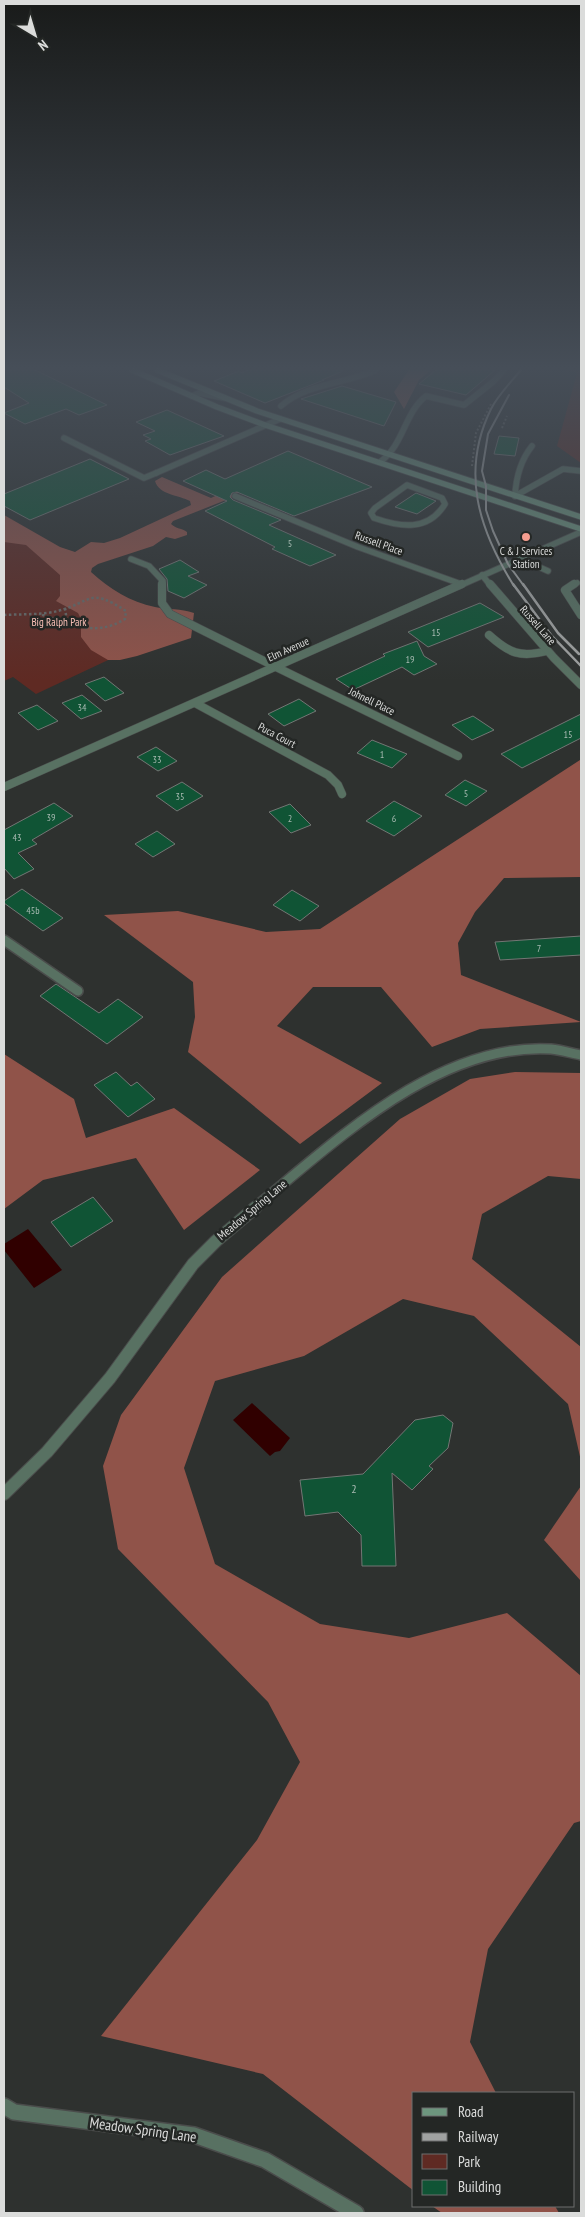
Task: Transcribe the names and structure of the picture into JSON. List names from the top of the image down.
{
  "streets": {
    "street": [
      "Russell Place",
      "Russell Lane",
      "Elm Avenue",
      "Johnell Place",
      "Puca Court",
      "Meadow Spring Lane"
    ]
  },
  "crossings": [
    ["Russell Place", "Elm Avenue"],
    ["Russell Lane", "Elm Avenue"],
    ["Elm Avenue", "Johnell Place"],
    ["Elm Avenue", "Puca Court"]
  ],
  "parks": ["Big Ralph Park"],
  "places": ["C & J Services Station"],
  "house_numbers": [
    "5",
    "15",
    "19",
    "34",
    "15",
    "1",
    "33",
    "5",
    "35",
    "39",
    "2",
    "6",
    "43",
    "45b",
    "7",
    "2"
  ],
  "legend": [
    "Road",
    "Railway",
    "Park",
    "Building"
  ],
  "north": "bottom right"
}
